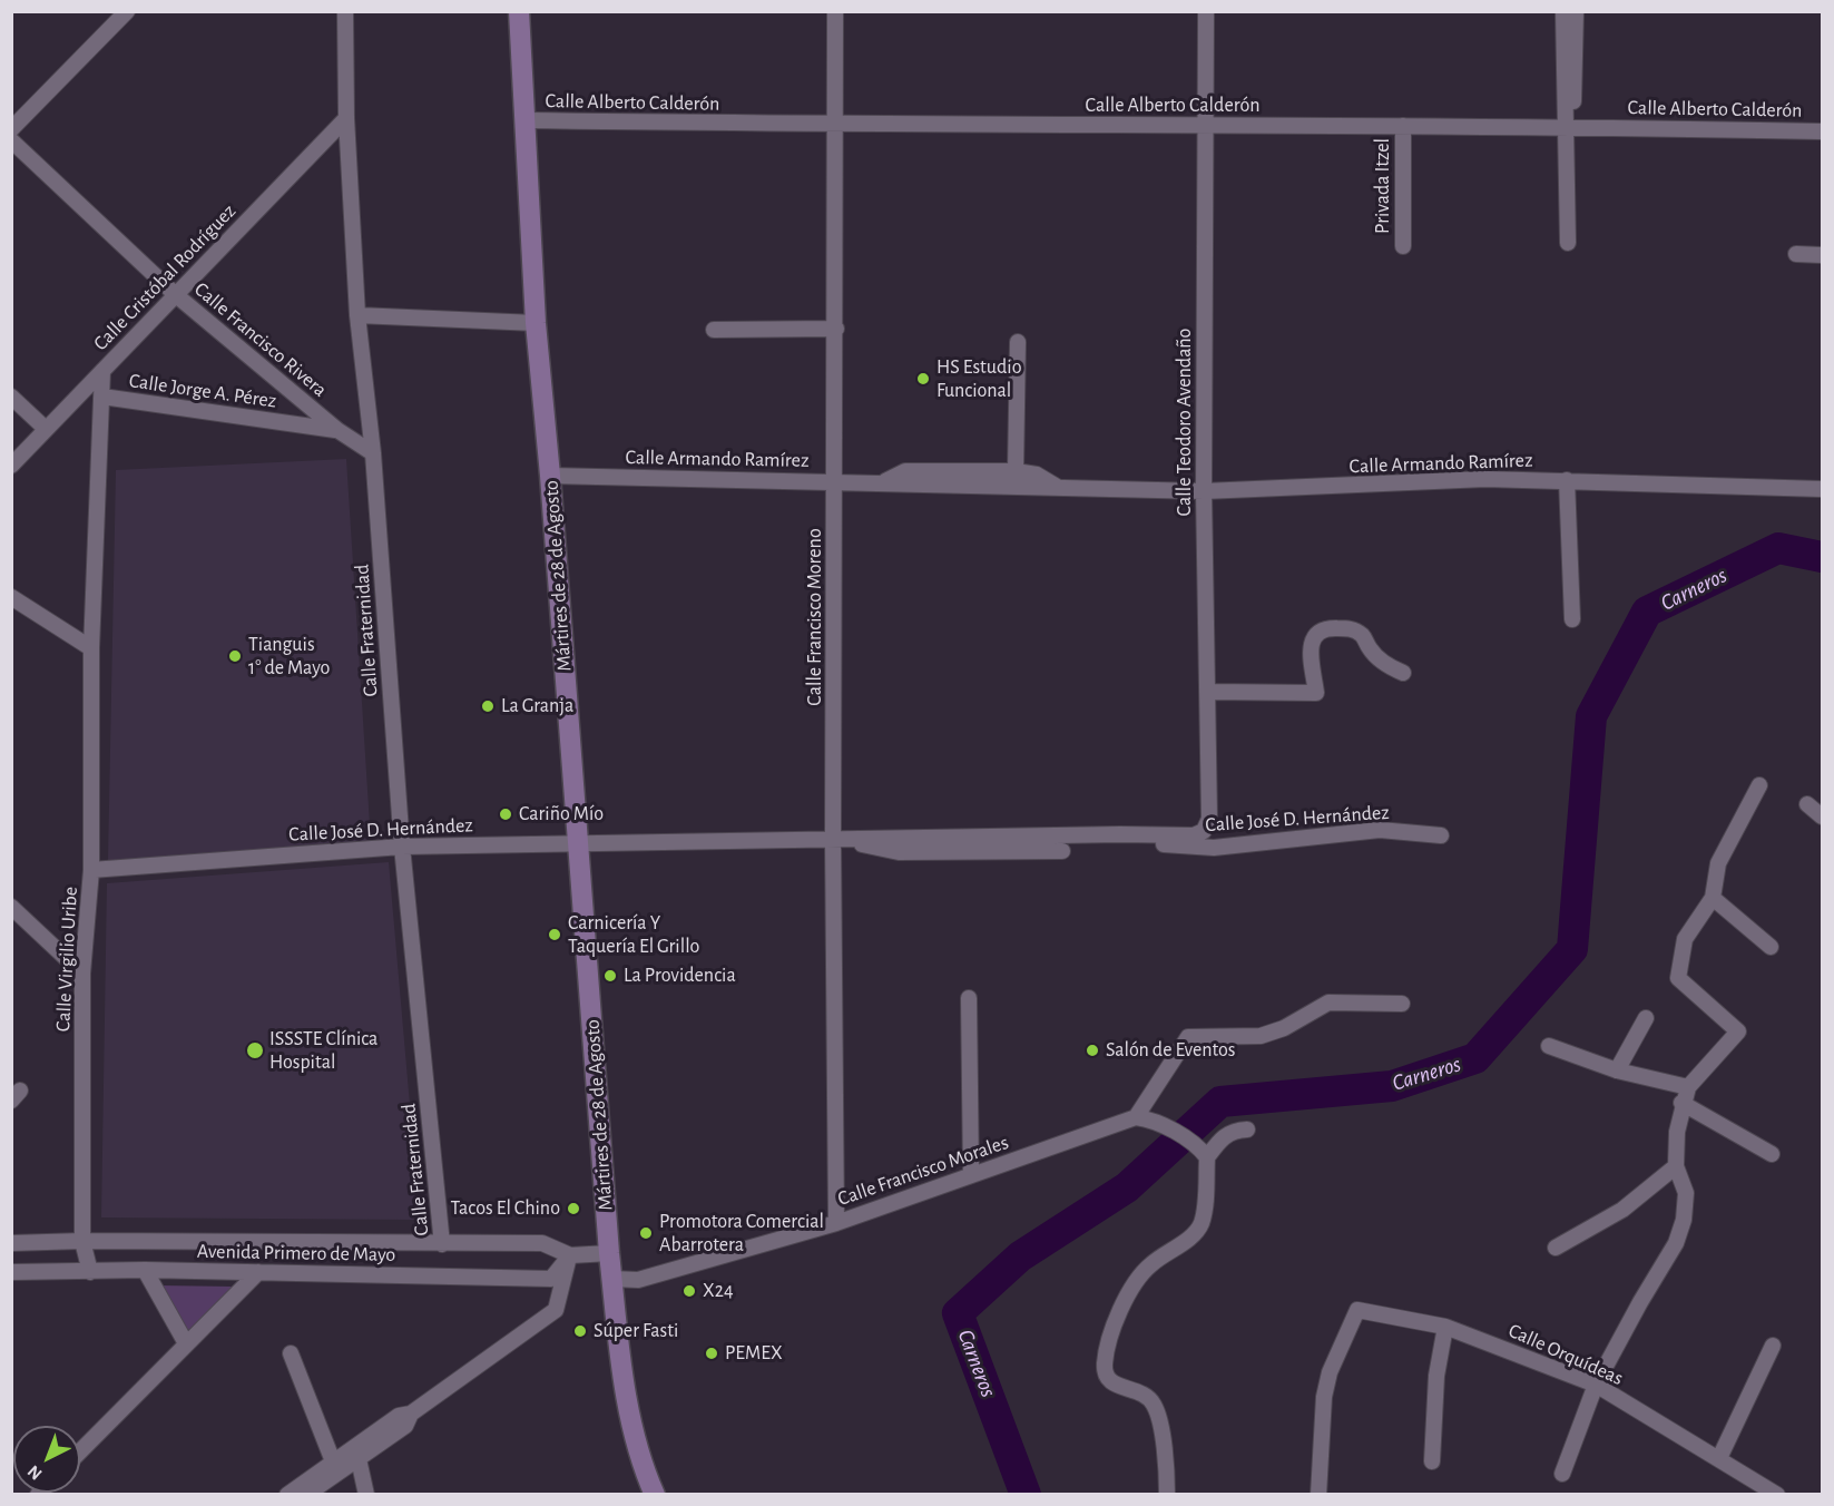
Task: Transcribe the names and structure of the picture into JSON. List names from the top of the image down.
{
  "streets": {
    "main road": ["Mártires de 28 de Agosto"],
    "street": [
      "Calle Alberto Calderón",
      "Privada Itzel",
      "Calle Cristóbal Rodríguez",
      "Calle Francisco Rivera",
      "Calle Jorge A. Pérez",
      "Calle Teodoro Avendaño",
      "Calle Armando Ramírez",
      "Calle Francisco Moreno",
      "Calle Fraternidad",
      "Calle José D. Hernández",
      "Calle Virgilio Uribe",
      "Calle Francisco Morales",
      "Avenida Primero de Mayo",
      "Calle Orquídeas"
    ]
  },
  "crossings": [
    ["Calle Alberto Calderón", "Privada Itzel"],
    ["Calle Alberto Calderón", "Calle Teodoro Avendaño"],
    ["Calle Alberto Calderón", "Mártires de 28 de Agosto"],
    ["Calle Alberto Calderón", "Calle Francisco Moreno"],
    ["Calle Cristóbal Rodríguez", "Calle Francisco Rivera"],
    ["Calle Cristóbal Rodríguez", "Calle Fraternidad"],
    ["Calle Cristóbal Rodríguez", "Calle Virgilio Uribe"],
    ["Calle Francisco Rivera", "Calle Jorge A. Pérez"],
    ["Calle Francisco Rivera", "Calle Fraternidad"],
    ["Calle Jorge A. Pérez", "Calle Virgilio Uribe"],
    ["Calle Teodoro Avendaño", "Calle Armando Ramírez"],
    ["Calle Teodoro Avendaño", "Calle José D. Hernández"],
    ["Calle Armando Ramírez", "Mártires de 28 de Agosto"],
    ["Calle Armando Ramírez", "Calle Francisco Moreno"],
    ["Mártires de 28 de Agosto", "Calle José D. Hernández"],
    ["Mártires de 28 de Agosto", "Calle Francisco Morales"],
    ["Mártires de 28 de Agosto", "Avenida Primero de Mayo"],
    ["Calle Francisco Moreno", "Calle José D. Hernández"],
    ["Calle Francisco Moreno", "Calle Francisco Morales"],
    ["Calle Fraternidad", "Calle José D. Hernández"],
    ["Calle Fraternidad", "Avenida Primero de Mayo"],
    ["Calle José D. Hernández", "Calle Virgilio Uribe"],
    ["Calle Virgilio Uribe", "Avenida Primero de Mayo"]
  ],
  "water": ["Carneros"],
  "places": [
    "HS Estudio Funcional",
    "Tianguis 1° de Mayo",
    "La Granja",
    "Cariño Mío",
    "Carnicería Y Taquería El Grillo",
    "La Providencia",
    "ISSSTE Clínica Hospital",
    "Salón de Eventos",
    "Tacos El Chino",
    "Promotora Comercial Abarrotera",
    "X24",
    "Súper Fasti",
    "PEMEX"
  ],
  "north": "bottom left"
}
